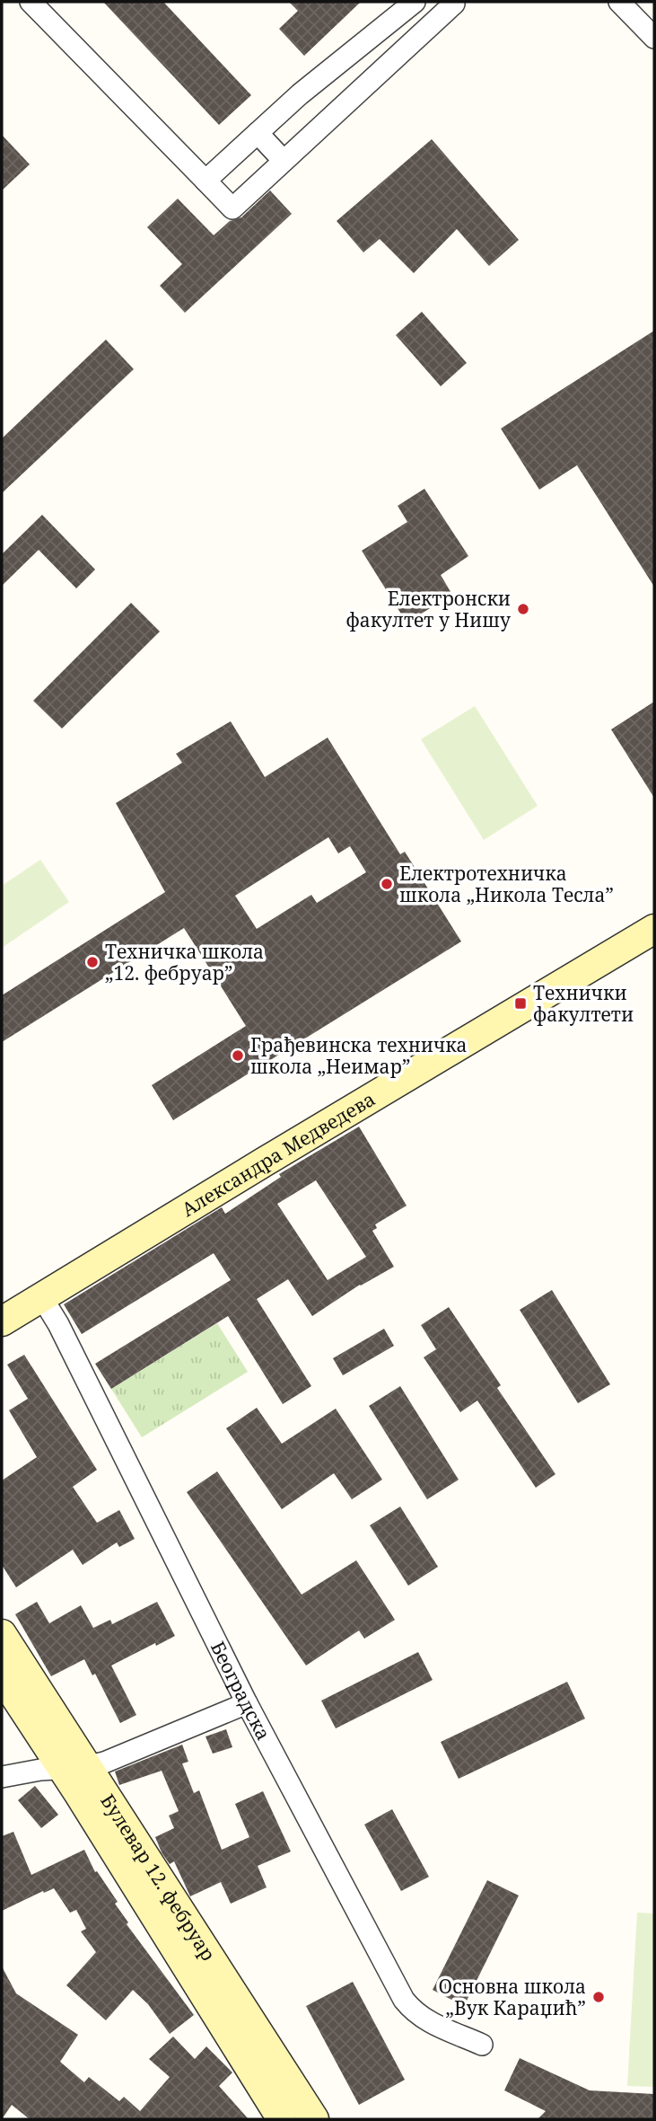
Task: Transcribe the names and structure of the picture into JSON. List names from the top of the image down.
{
  "streets": {
    "main road": ["Александра Медведева", "Булевар 12. фебруар"],
    "street": ["Београдска"]
  },
  "crossings": [
    ["Александра Медведева", "Београдска"]
  ],
  "places": {
    "other": [
      "Електронски факултет у Нишу",
      "Електротехничка школа „Никола Тесла”",
      "Техничка школа „12. фебруар”",
      "Грађевинска техничка школа „Неимар”",
      "Основна школа „Вук Караџић”"
    ],
    "transit": ["Технички факултети"]
  }
}
